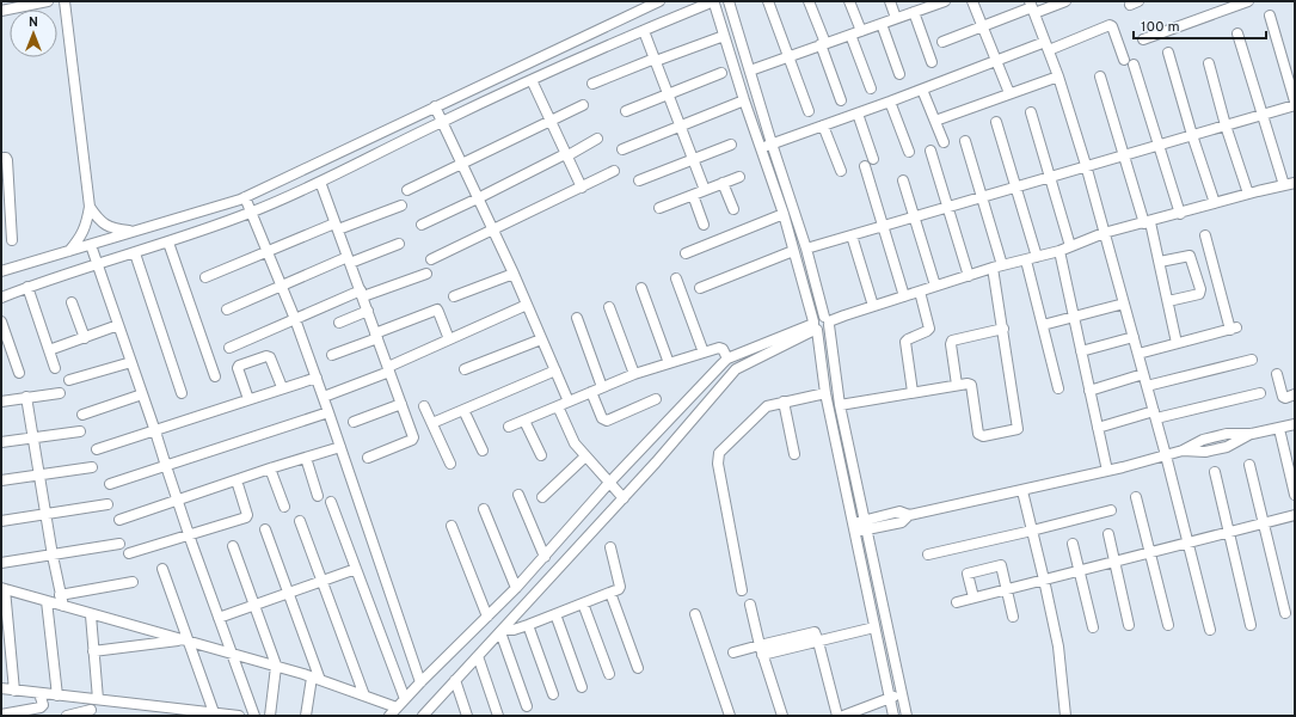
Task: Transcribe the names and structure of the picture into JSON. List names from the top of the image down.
{
  "scale_bar": "100 m",
  "north": "top"
}
